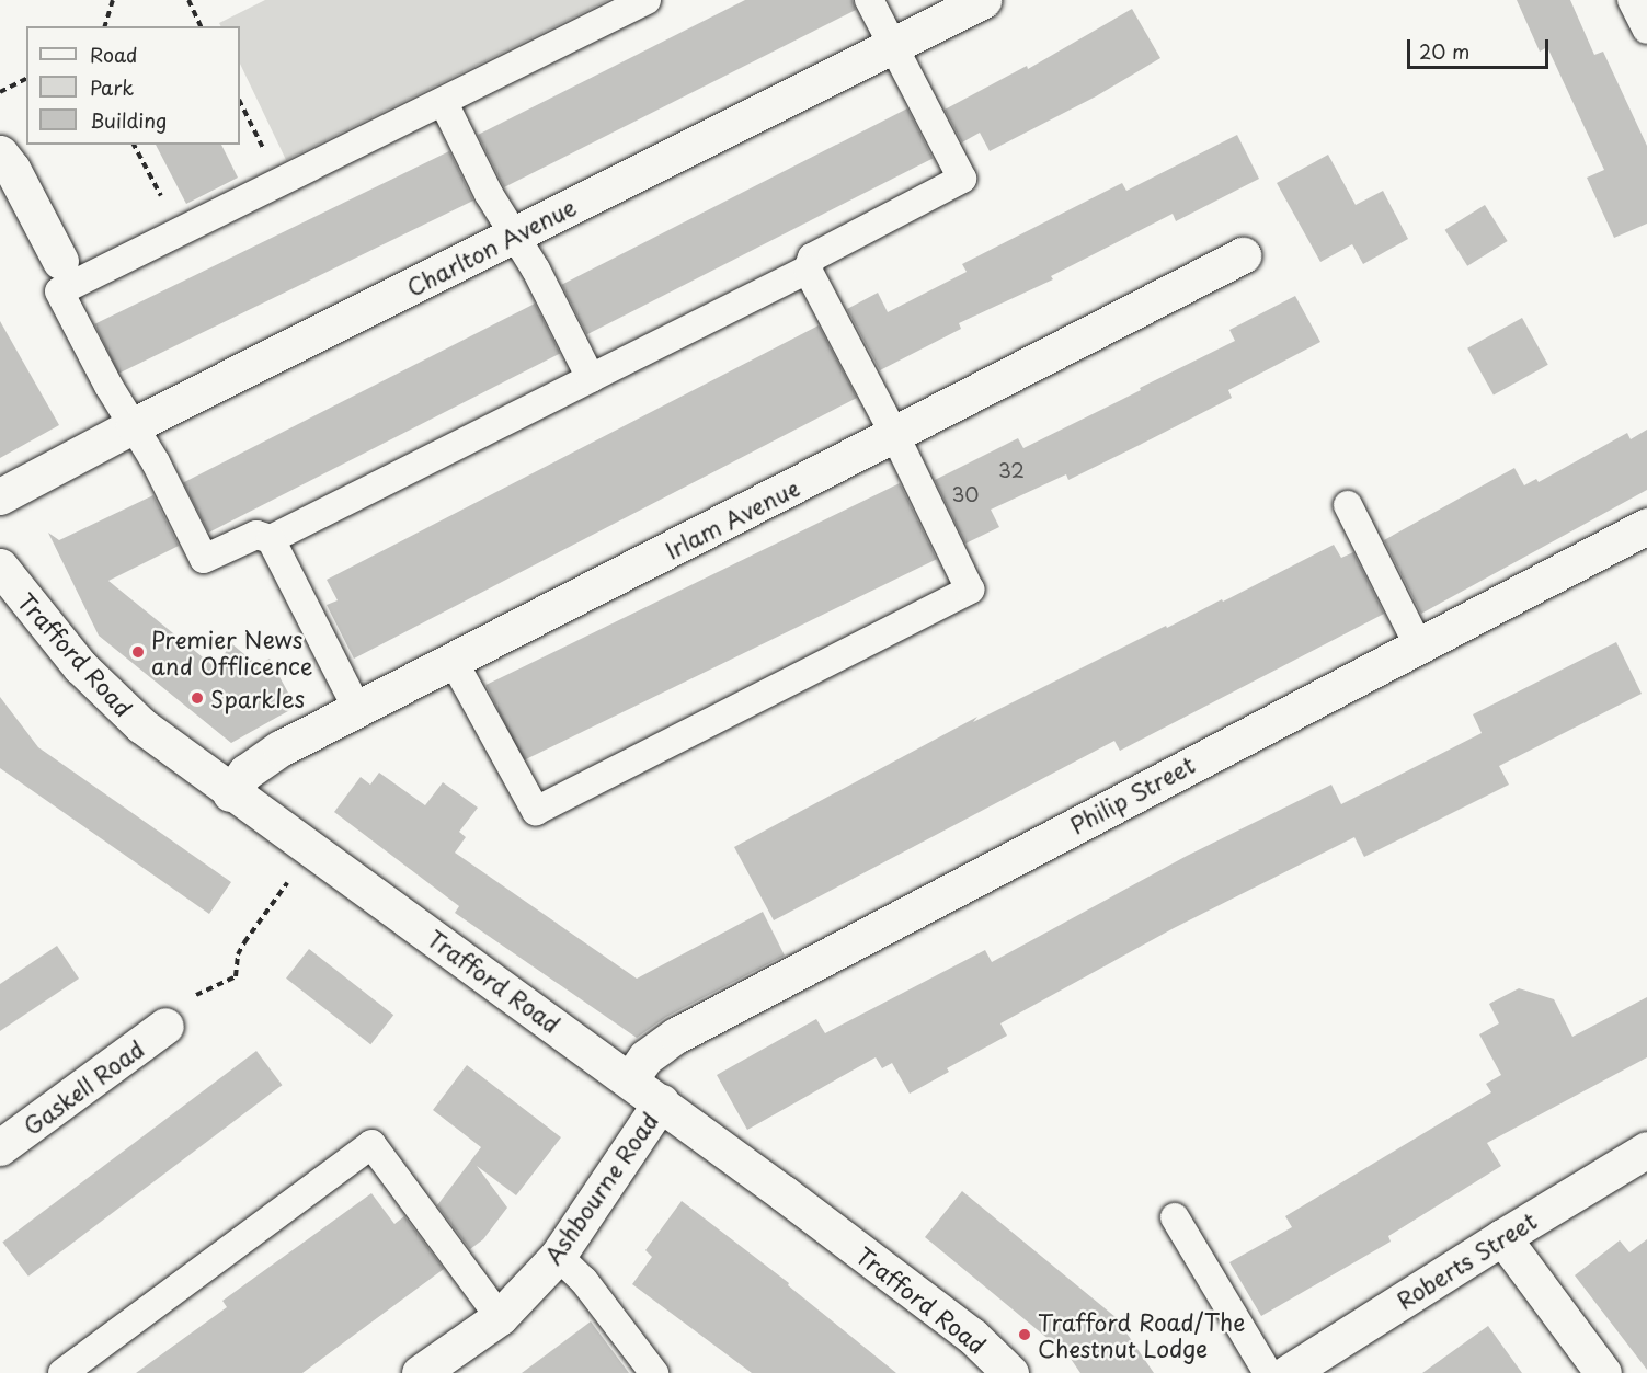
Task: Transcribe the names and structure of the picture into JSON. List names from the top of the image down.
{
  "streets": {
    "street": [
      "Charlton Avenue",
      "Irlam Avenue",
      "Trafford Road",
      "Philip Street",
      "Gaskell Road",
      "Ashbourne Road",
      "Roberts Street"
    ]
  },
  "crossings": [
    ["Irlam Avenue", "Trafford Road"],
    ["Trafford Road", "Philip Street"],
    ["Trafford Road", "Ashbourne Road"]
  ],
  "places": ["Premier News and Offlicence", "Sparkles", "Trafford Road/The Chestnut Lodge"],
  "house_numbers": ["32", "30"],
  "legend": ["Road", "Park", "Building"],
  "scale_bar": "20 m"
}
